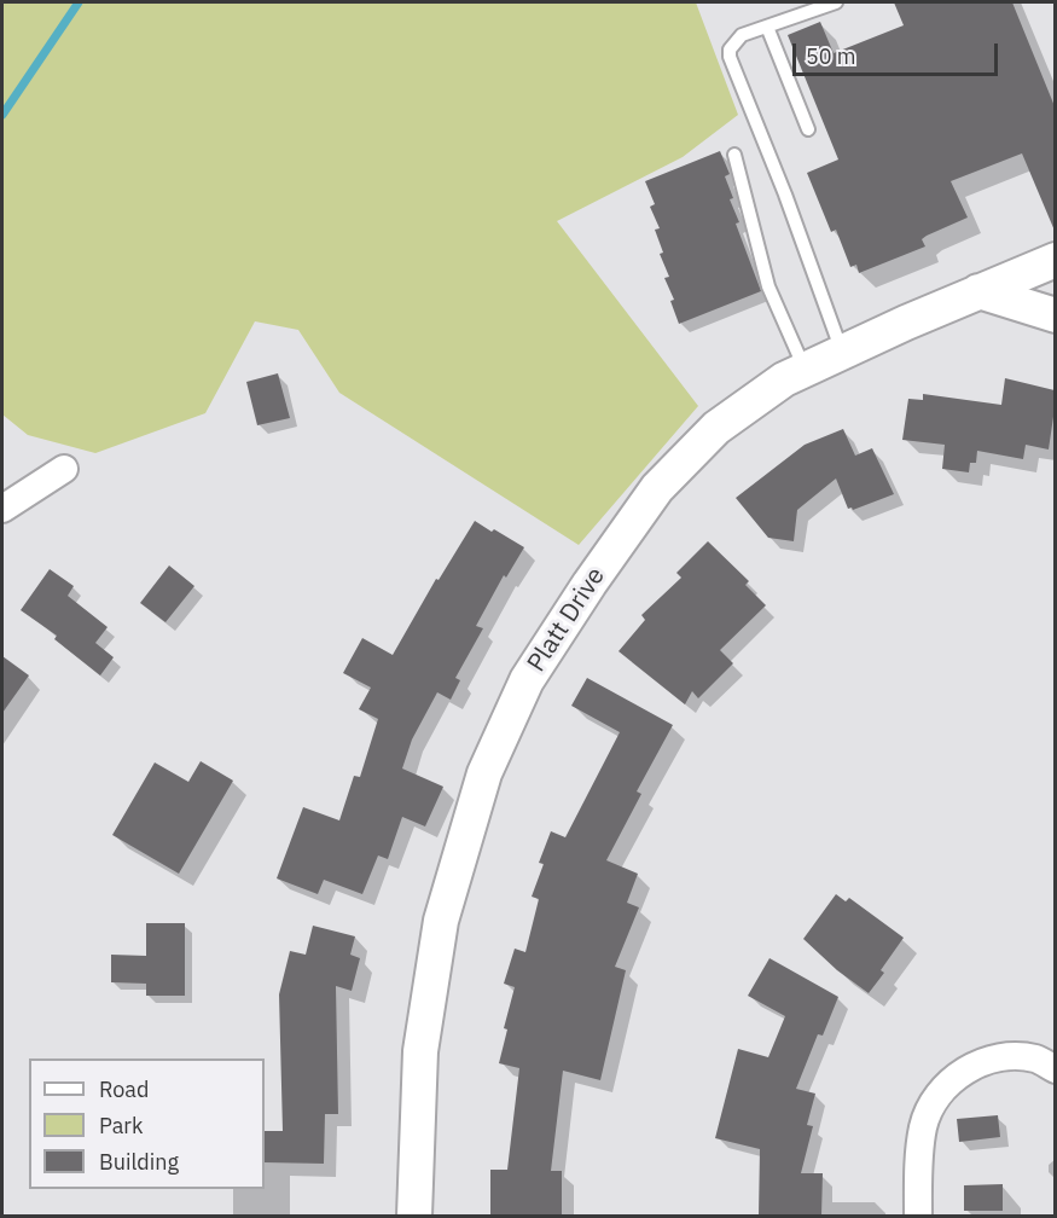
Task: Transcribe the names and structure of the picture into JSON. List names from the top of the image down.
{
  "streets": {
    "street": ["Platt Drive"]
  },
  "legend": ["Road", "Park", "Building"],
  "scale_bar": "50 m"
}
